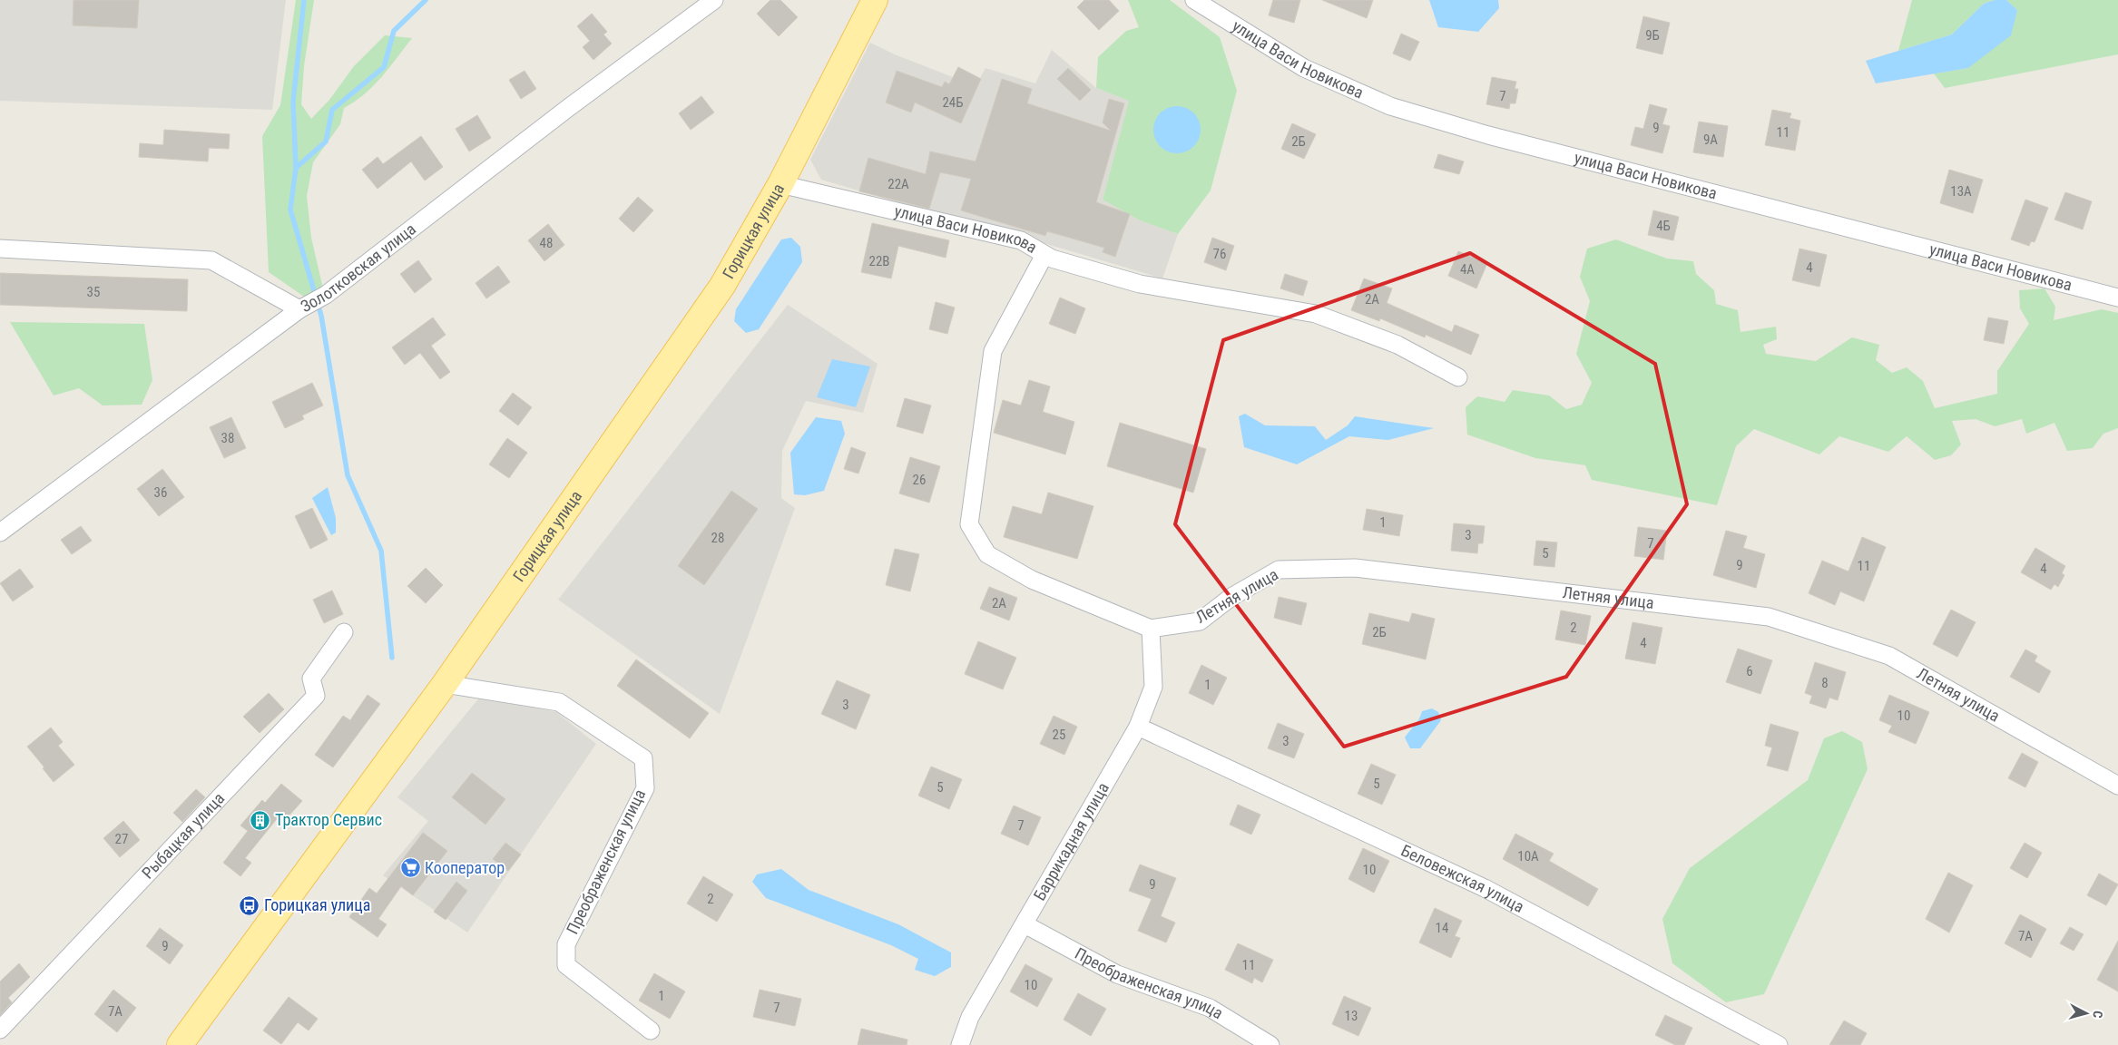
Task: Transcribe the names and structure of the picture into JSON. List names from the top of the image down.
{
  "streets": {
    "main road": ["Горицкая улица"],
    "street": [
      "улица Васи Новикова",
      "Золотковская улица",
      "Летняя улица",
      "Рыбацкая улица",
      "Баррикадная улица",
      "Преображенская улица",
      "Беловежская улица"
    ]
  },
  "crossings": [
    ["улица Васи Новикова", "Горицкая улица"],
    ["Горицкая улица", "Преображенская улица"],
    ["Летняя улица", "Баррикадная улица"],
    ["Баррикадная улица", "Преображенская улица"],
    ["Баррикадная улица", "Беловежская улица"]
  ],
  "places": {
    "building": ["Трактор Сервис"],
    "supermarket": ["Кооператор"],
    "bus stop": ["Горицкая улица"]
  },
  "house_numbers": [
    "9Б",
    "7",
    "24Б",
    "9",
    "11",
    "9А",
    "2Б",
    "22А",
    "13А",
    "4Б",
    "48",
    "76",
    "22В",
    "4",
    "4А",
    "35",
    "2А",
    "38",
    "26",
    "36",
    "1",
    "3",
    "28",
    "7",
    "5",
    "9",
    "11",
    "4",
    "2А",
    "2",
    "2Б",
    "4",
    "6",
    "8",
    "1",
    "3",
    "10",
    "25",
    "3",
    "5",
    "5",
    "7",
    "27",
    "10А",
    "10",
    "9",
    "2",
    "14",
    "7А",
    "9",
    "11",
    "10",
    "1",
    "7",
    "7А",
    "13"
  ],
  "north": "right"
}
